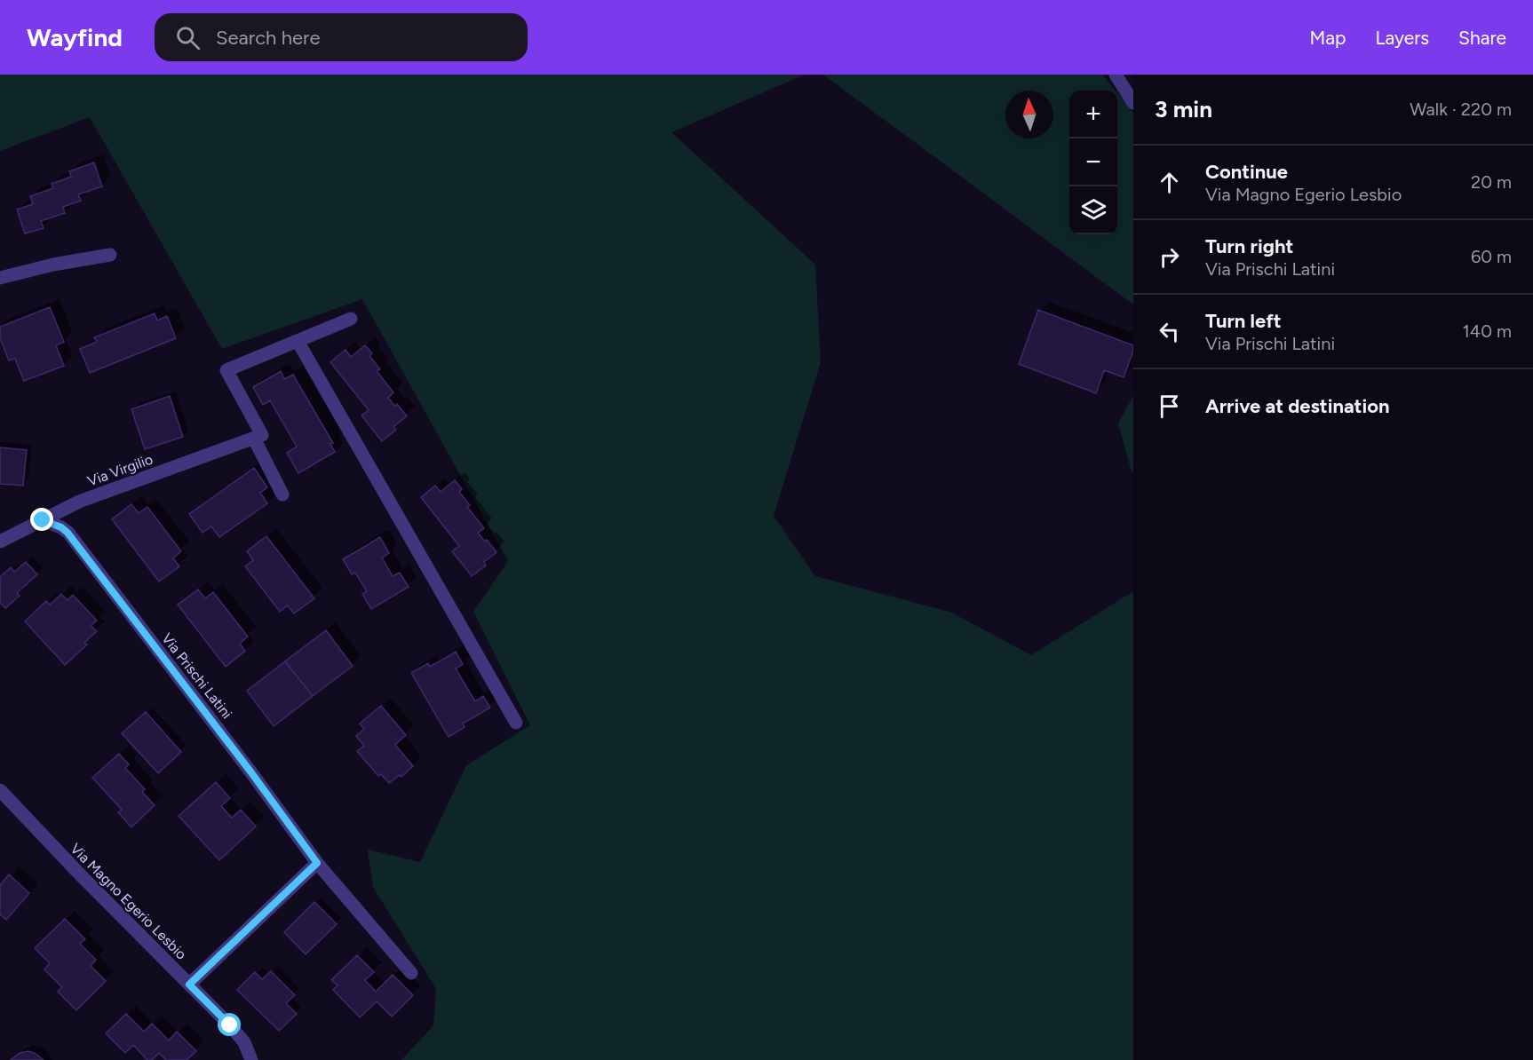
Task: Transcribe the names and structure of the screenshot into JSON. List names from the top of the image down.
{
  "streets": {
    "street": ["Via Virgilio", "Via Prischi Latini", "Via Magno Egerio Lesbio"]
  },
  "crossings": [
    ["Via Virgilio", "Via Prischi Latini"]
  ],
  "north": "top",
  "page": {
    "header": "Wayfind",
    "search": "Search here",
    "nav": ["Map", "Layers", "Share"],
    "heading": ["3 min", "Walk · 220 m"],
    "map_buttons": ["+", "−"],
    "list": [
      ["Continue", "Via Magno Egerio Lesbio", "20 m"],
      ["Turn right", "Via Prischi Latini", "60 m"],
      ["Turn left", "Via Prischi Latini", "140 m"],
      "Arrive at destination"
    ]
  }
}
